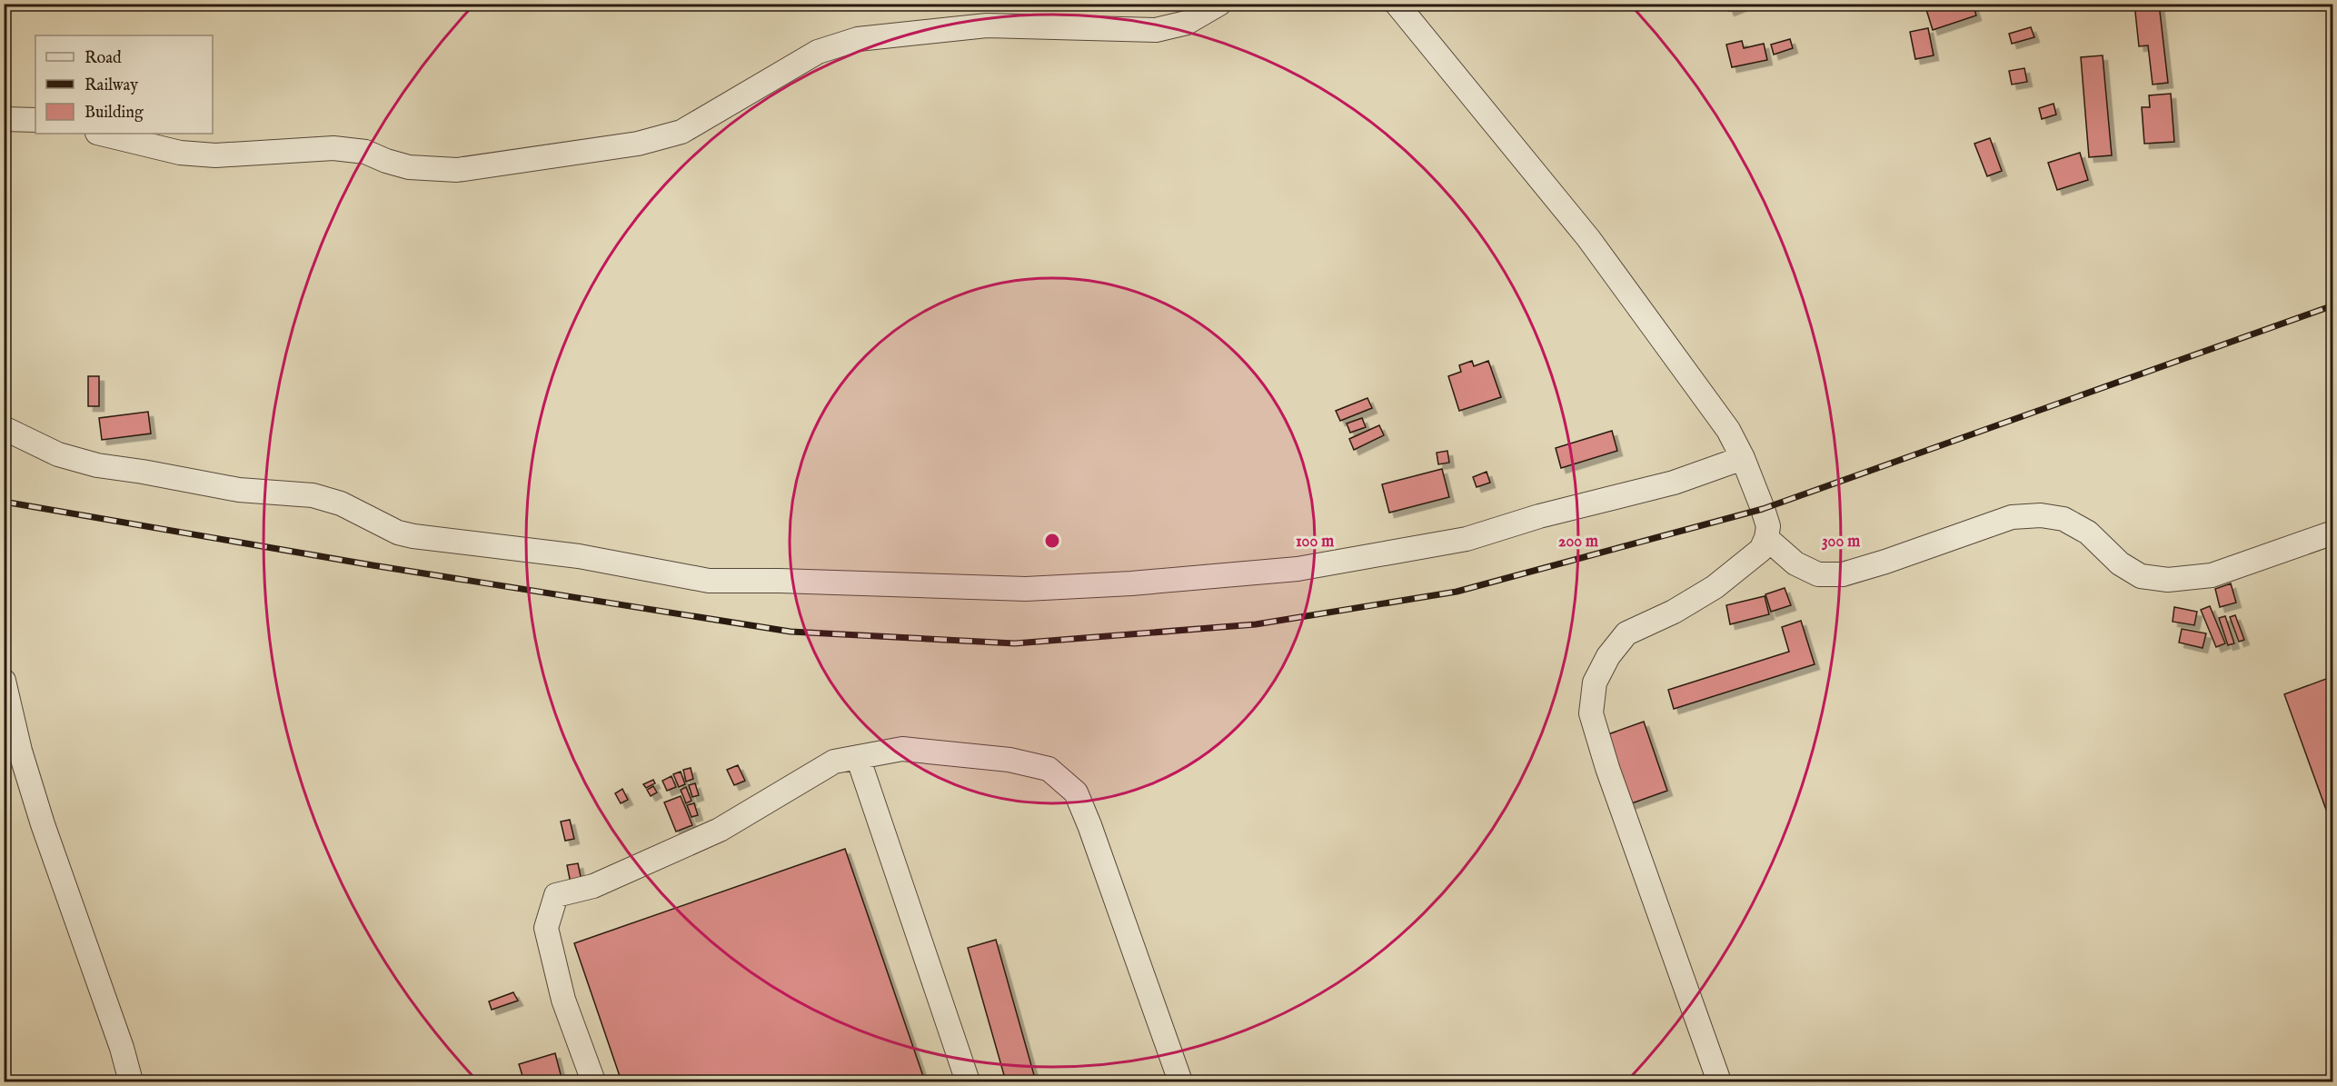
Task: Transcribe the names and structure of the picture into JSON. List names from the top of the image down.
{
  "legend": ["Road", "Railway", "Building"],
  "rings": ["100 m", "200 m", "300 m"]
}
